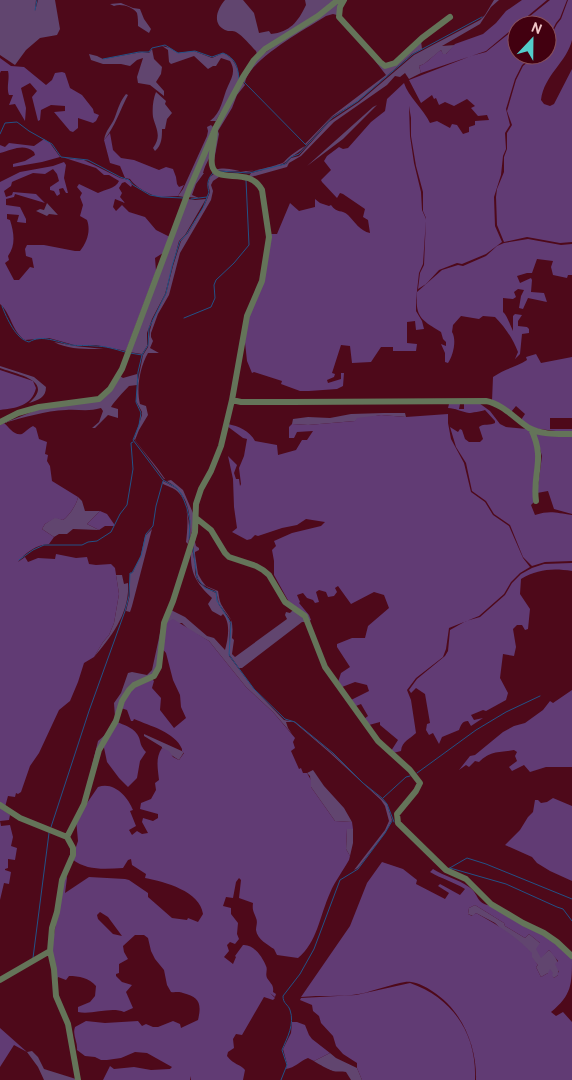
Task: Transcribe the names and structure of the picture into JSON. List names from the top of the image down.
{
  "north": "top"
}
